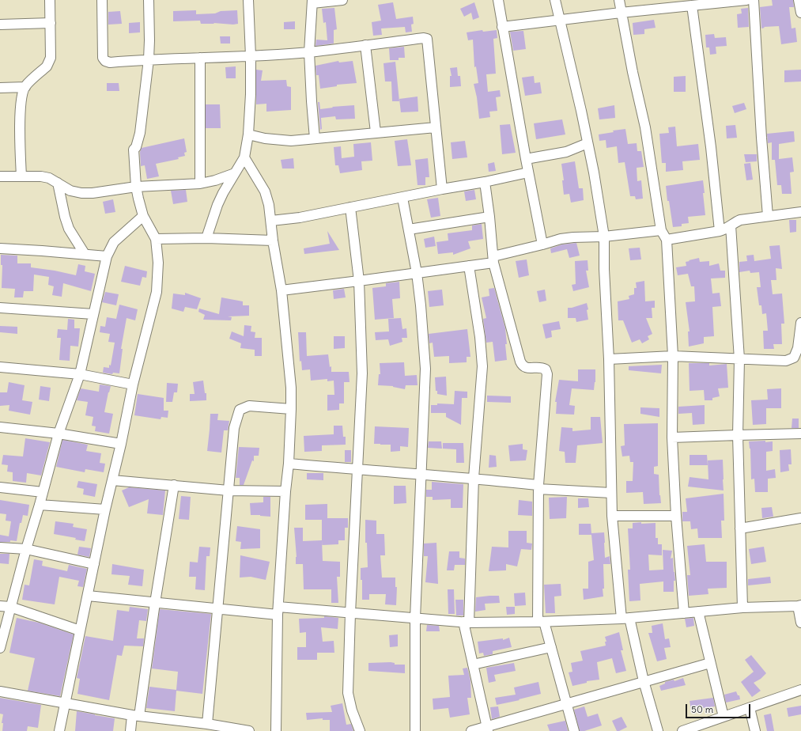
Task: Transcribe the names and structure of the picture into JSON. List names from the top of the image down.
{
  "scale_bar": "50 m"
}
